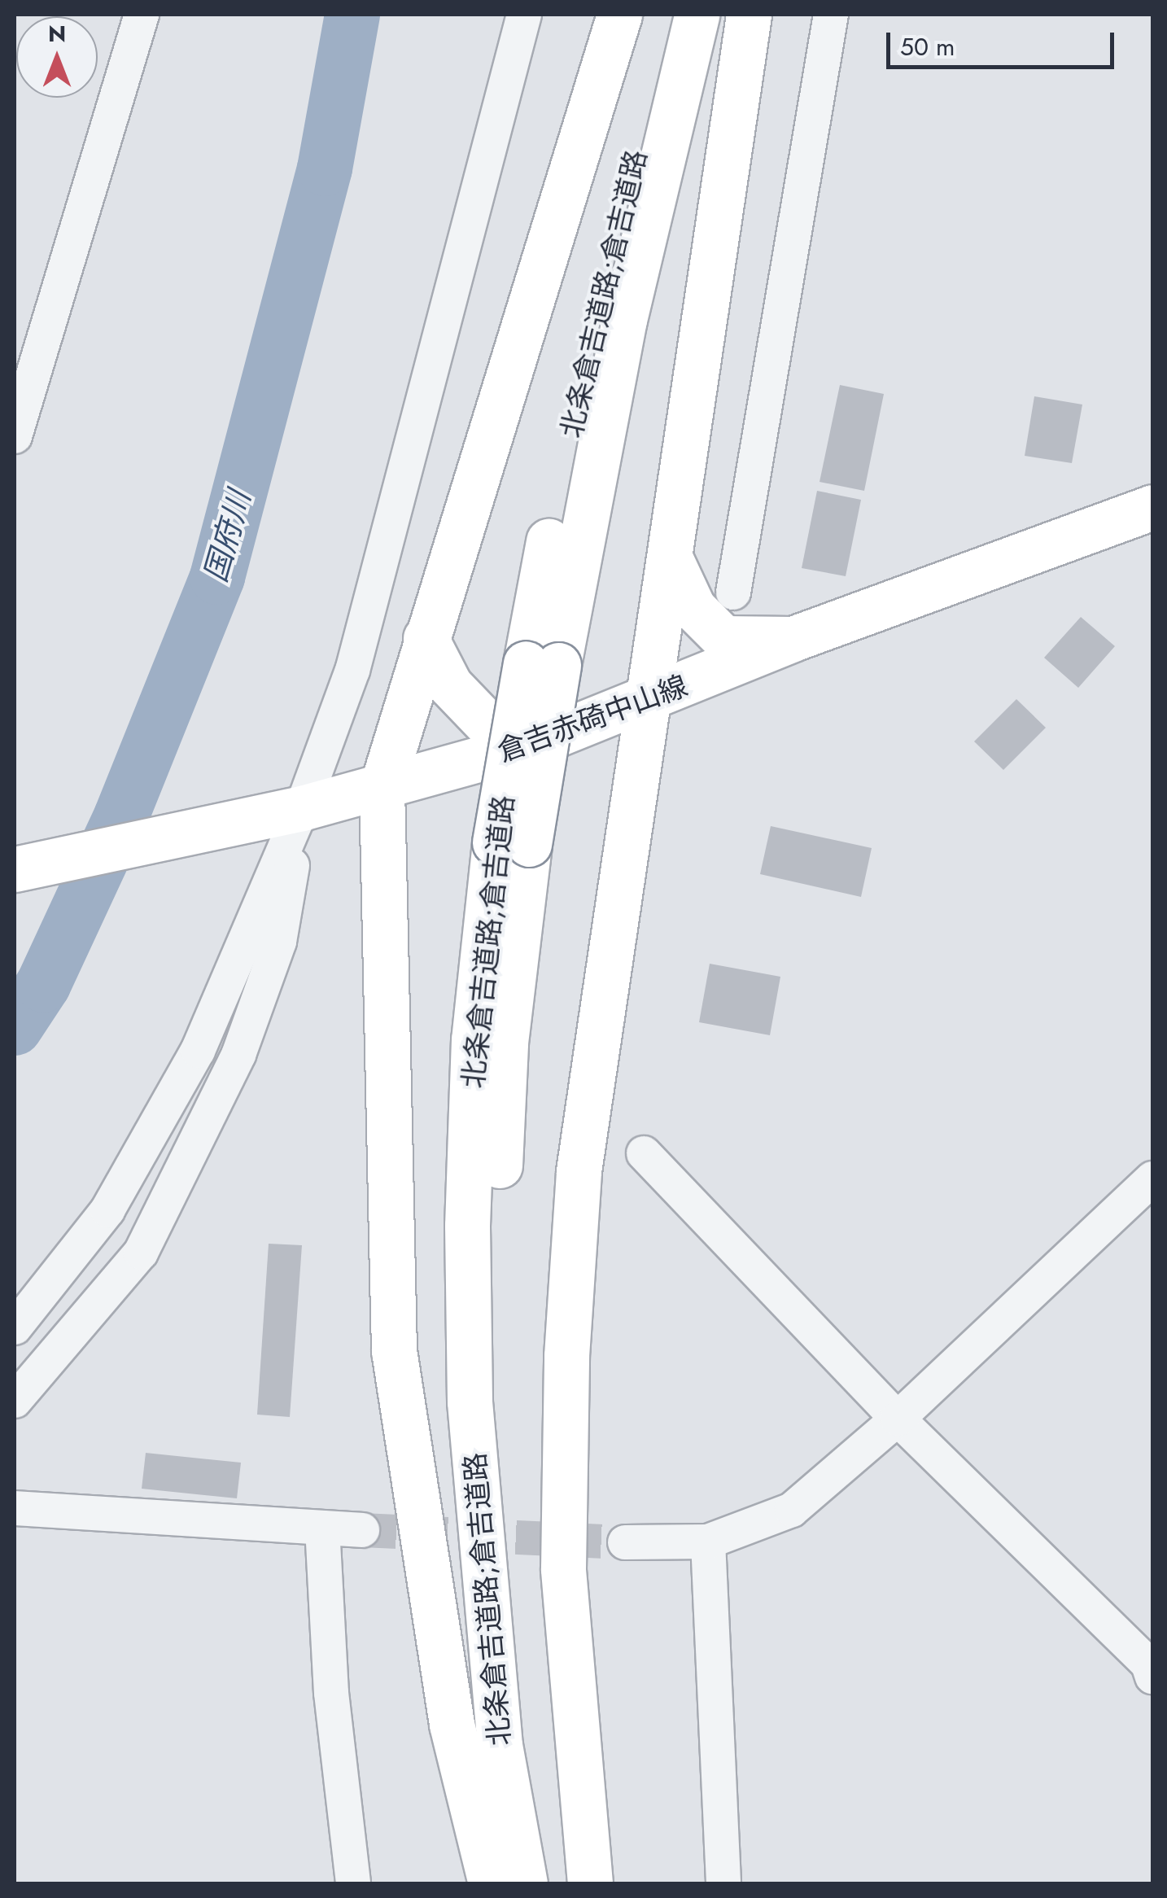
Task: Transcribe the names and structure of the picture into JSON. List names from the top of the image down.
{
  "streets": {
    "main road": ["北条倉吉道路;倉吉道路", "倉吉赤碕中山線"]
  },
  "water": ["国府川"],
  "scale_bar": "50 m",
  "north": "top"
}
